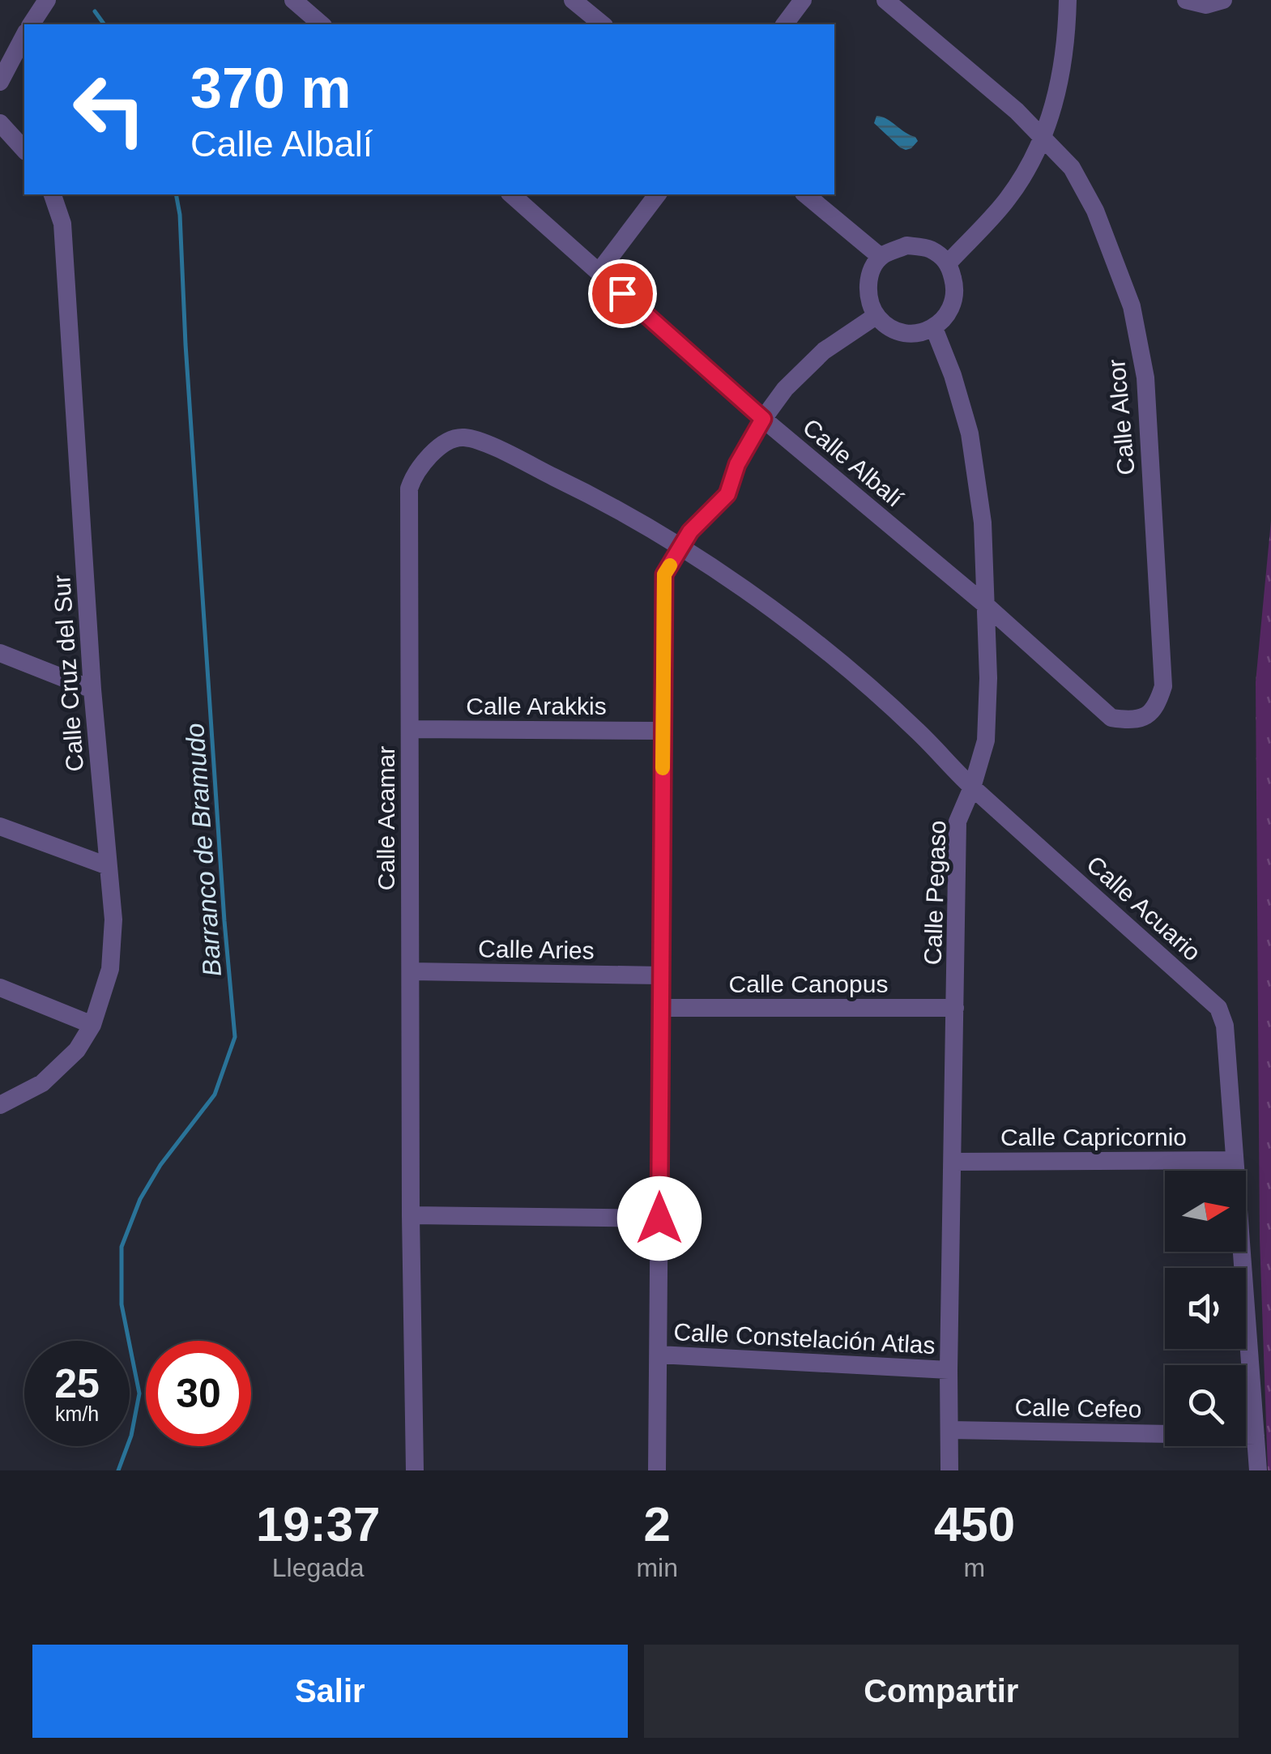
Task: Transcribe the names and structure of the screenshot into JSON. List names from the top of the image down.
{
  "streets": {
    "street": [
      "Calle Alcor",
      "Calle Albalí",
      "Calle Cruz del Sur",
      "Calle Arakkis",
      "Calle Acamar",
      "Calle Pegaso",
      "Calle Acuario",
      "Calle Aries",
      "Calle Canopus",
      "Calle Capricornio",
      "Calle Constelación Atlas",
      "Calle Cefeo"
    ]
  },
  "crossings": [
    ["Calle Alcor", "Calle Albalí"],
    ["Calle Alcor", "Calle Pegaso"],
    ["Calle Albalí", "Calle Pegaso"],
    ["Calle Arakkis", "Calle Acamar"],
    ["Calle Acamar", "Calle Acuario"],
    ["Calle Acamar", "Calle Aries"],
    ["Calle Pegaso", "Calle Acuario"],
    ["Calle Pegaso", "Calle Canopus"],
    ["Calle Pegaso", "Calle Capricornio"],
    ["Calle Pegaso", "Calle Constelación Atlas"],
    ["Calle Pegaso", "Calle Cefeo"],
    ["Calle Acuario", "Calle Capricornio"],
    ["Calle Acuario", "Calle Cefeo"]
  ],
  "water": ["Barranco de Bramudo"],
  "north": "right",
  "page": {
    "turn": ["370 m", "Calle Albalí"],
    "speed": "25 km/h",
    "limit": "30",
    "eta": [
      "19:37",
      "Llegada",
      "2",
      "min",
      "450",
      "m"
    ],
    "buttons": ["Salir", "Compartir"]
  }
}
